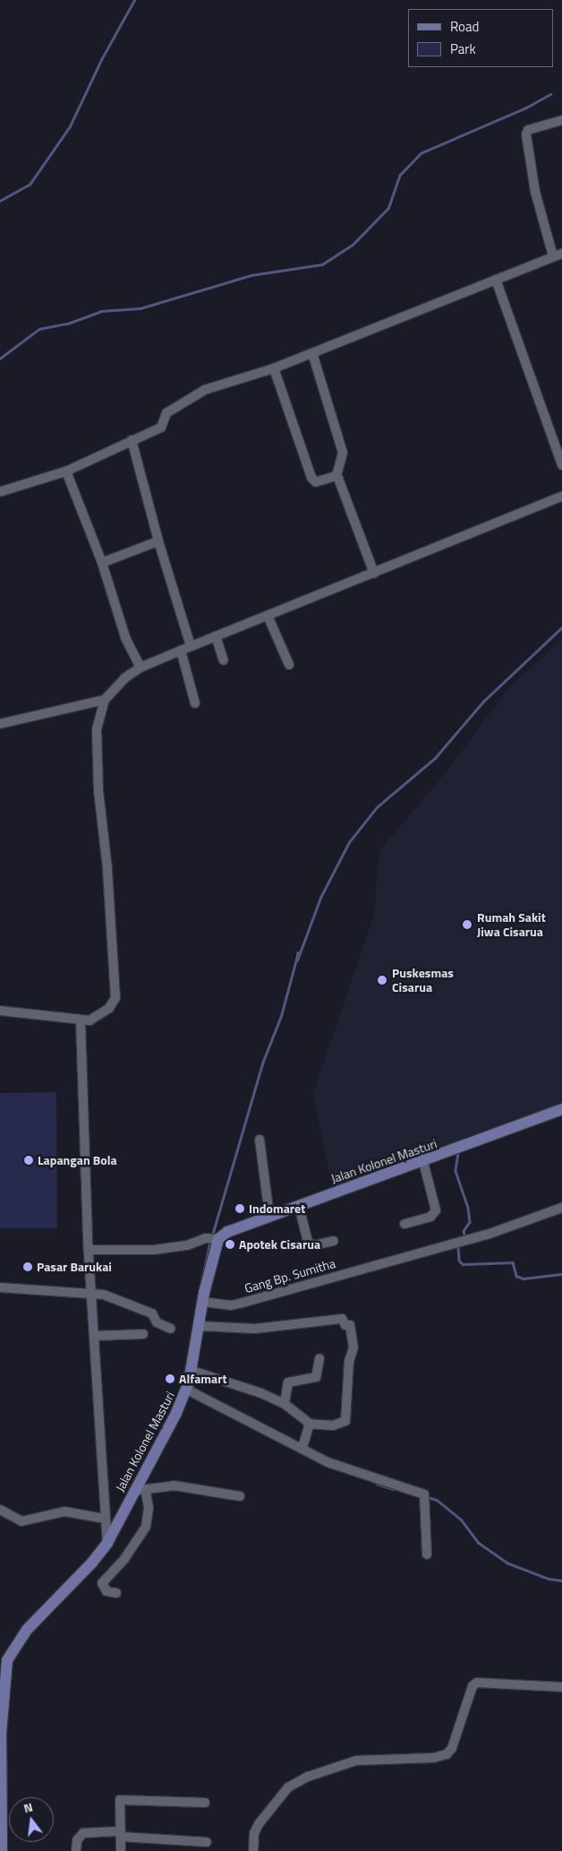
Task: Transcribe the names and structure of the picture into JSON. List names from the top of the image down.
{
  "streets": {
    "main road": ["Jalan Kolonel Masturi"],
    "street": ["Gang Bp. Sumitha"]
  },
  "crossings": [
    ["Jalan Kolonel Masturi", "Gang Bp. Sumitha"]
  ],
  "places": [
    "Rumah Sakit Jiwa Cisarua",
    "Puskesmas Cisarua",
    "Lapangan Bola",
    "Indomaret",
    "Apotek Cisarua",
    "Pasar Barukai",
    "Alfamart"
  ],
  "legend": ["Road", "Park"],
  "north": "top"
}
